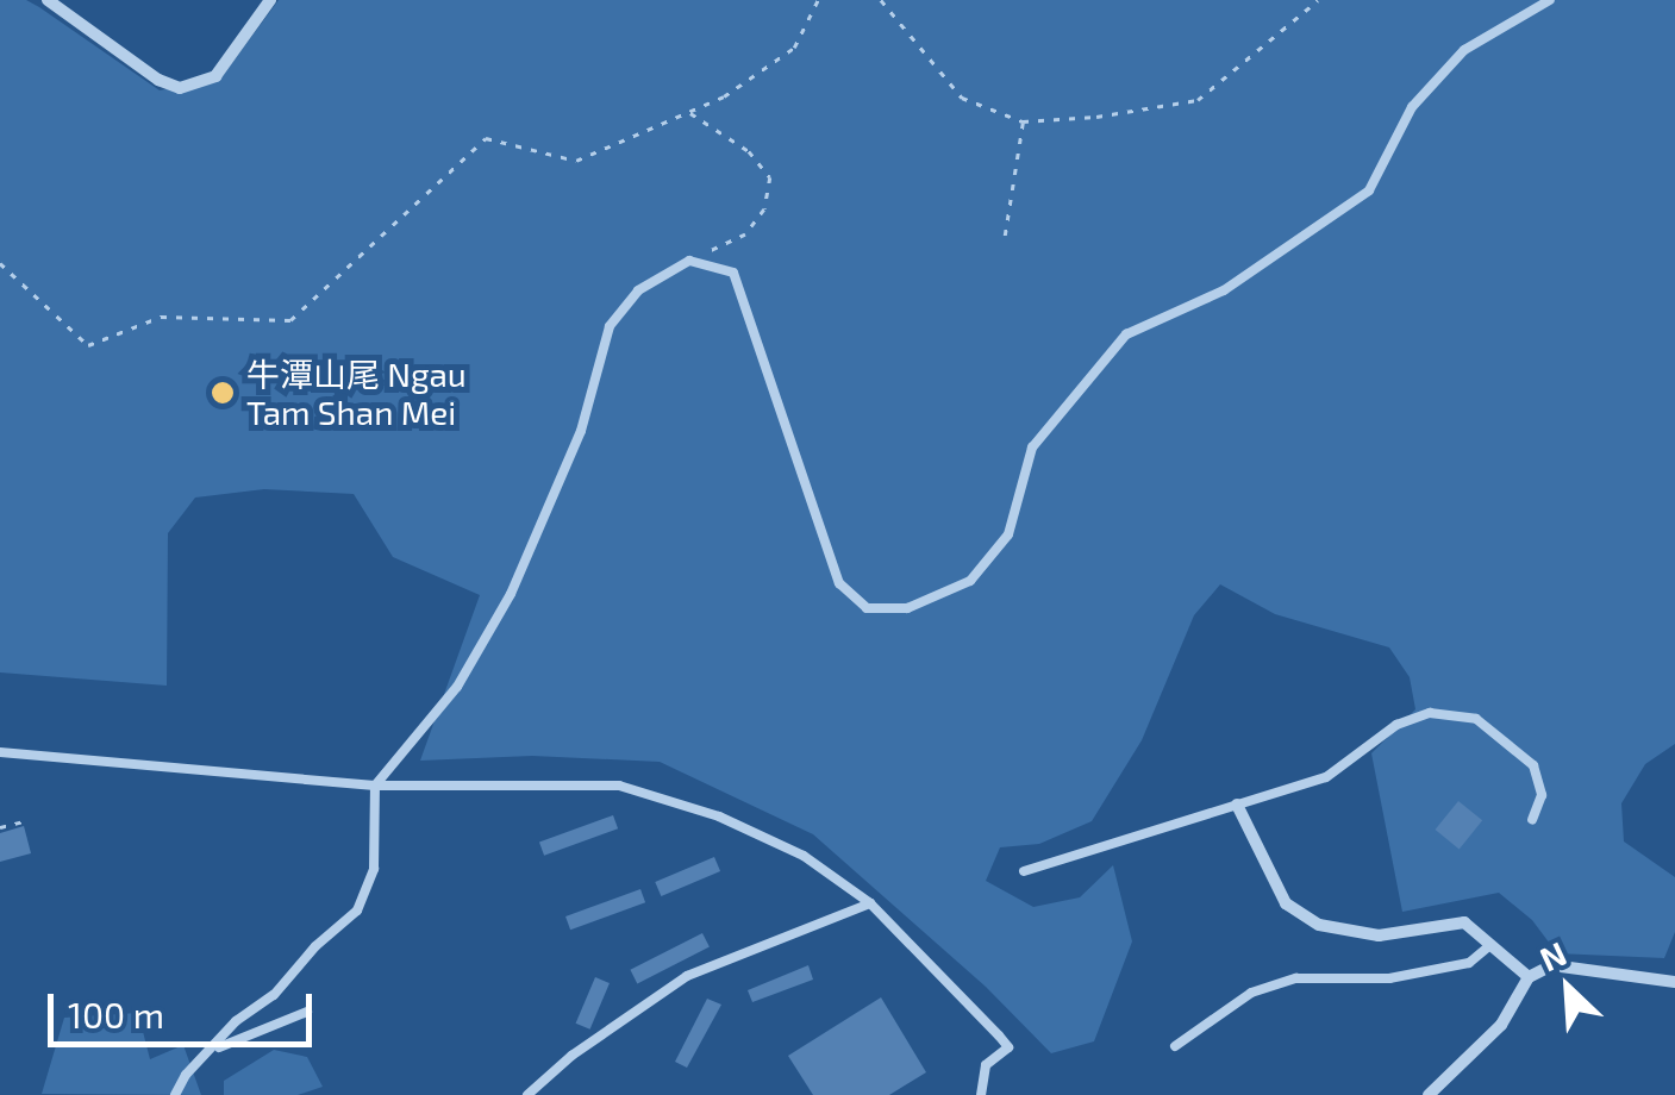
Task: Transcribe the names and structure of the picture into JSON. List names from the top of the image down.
{
  "places": ["牛潭山尾 Ngau Tam Shan Mei"],
  "scale_bar": "100 m",
  "north": "top left"
}
